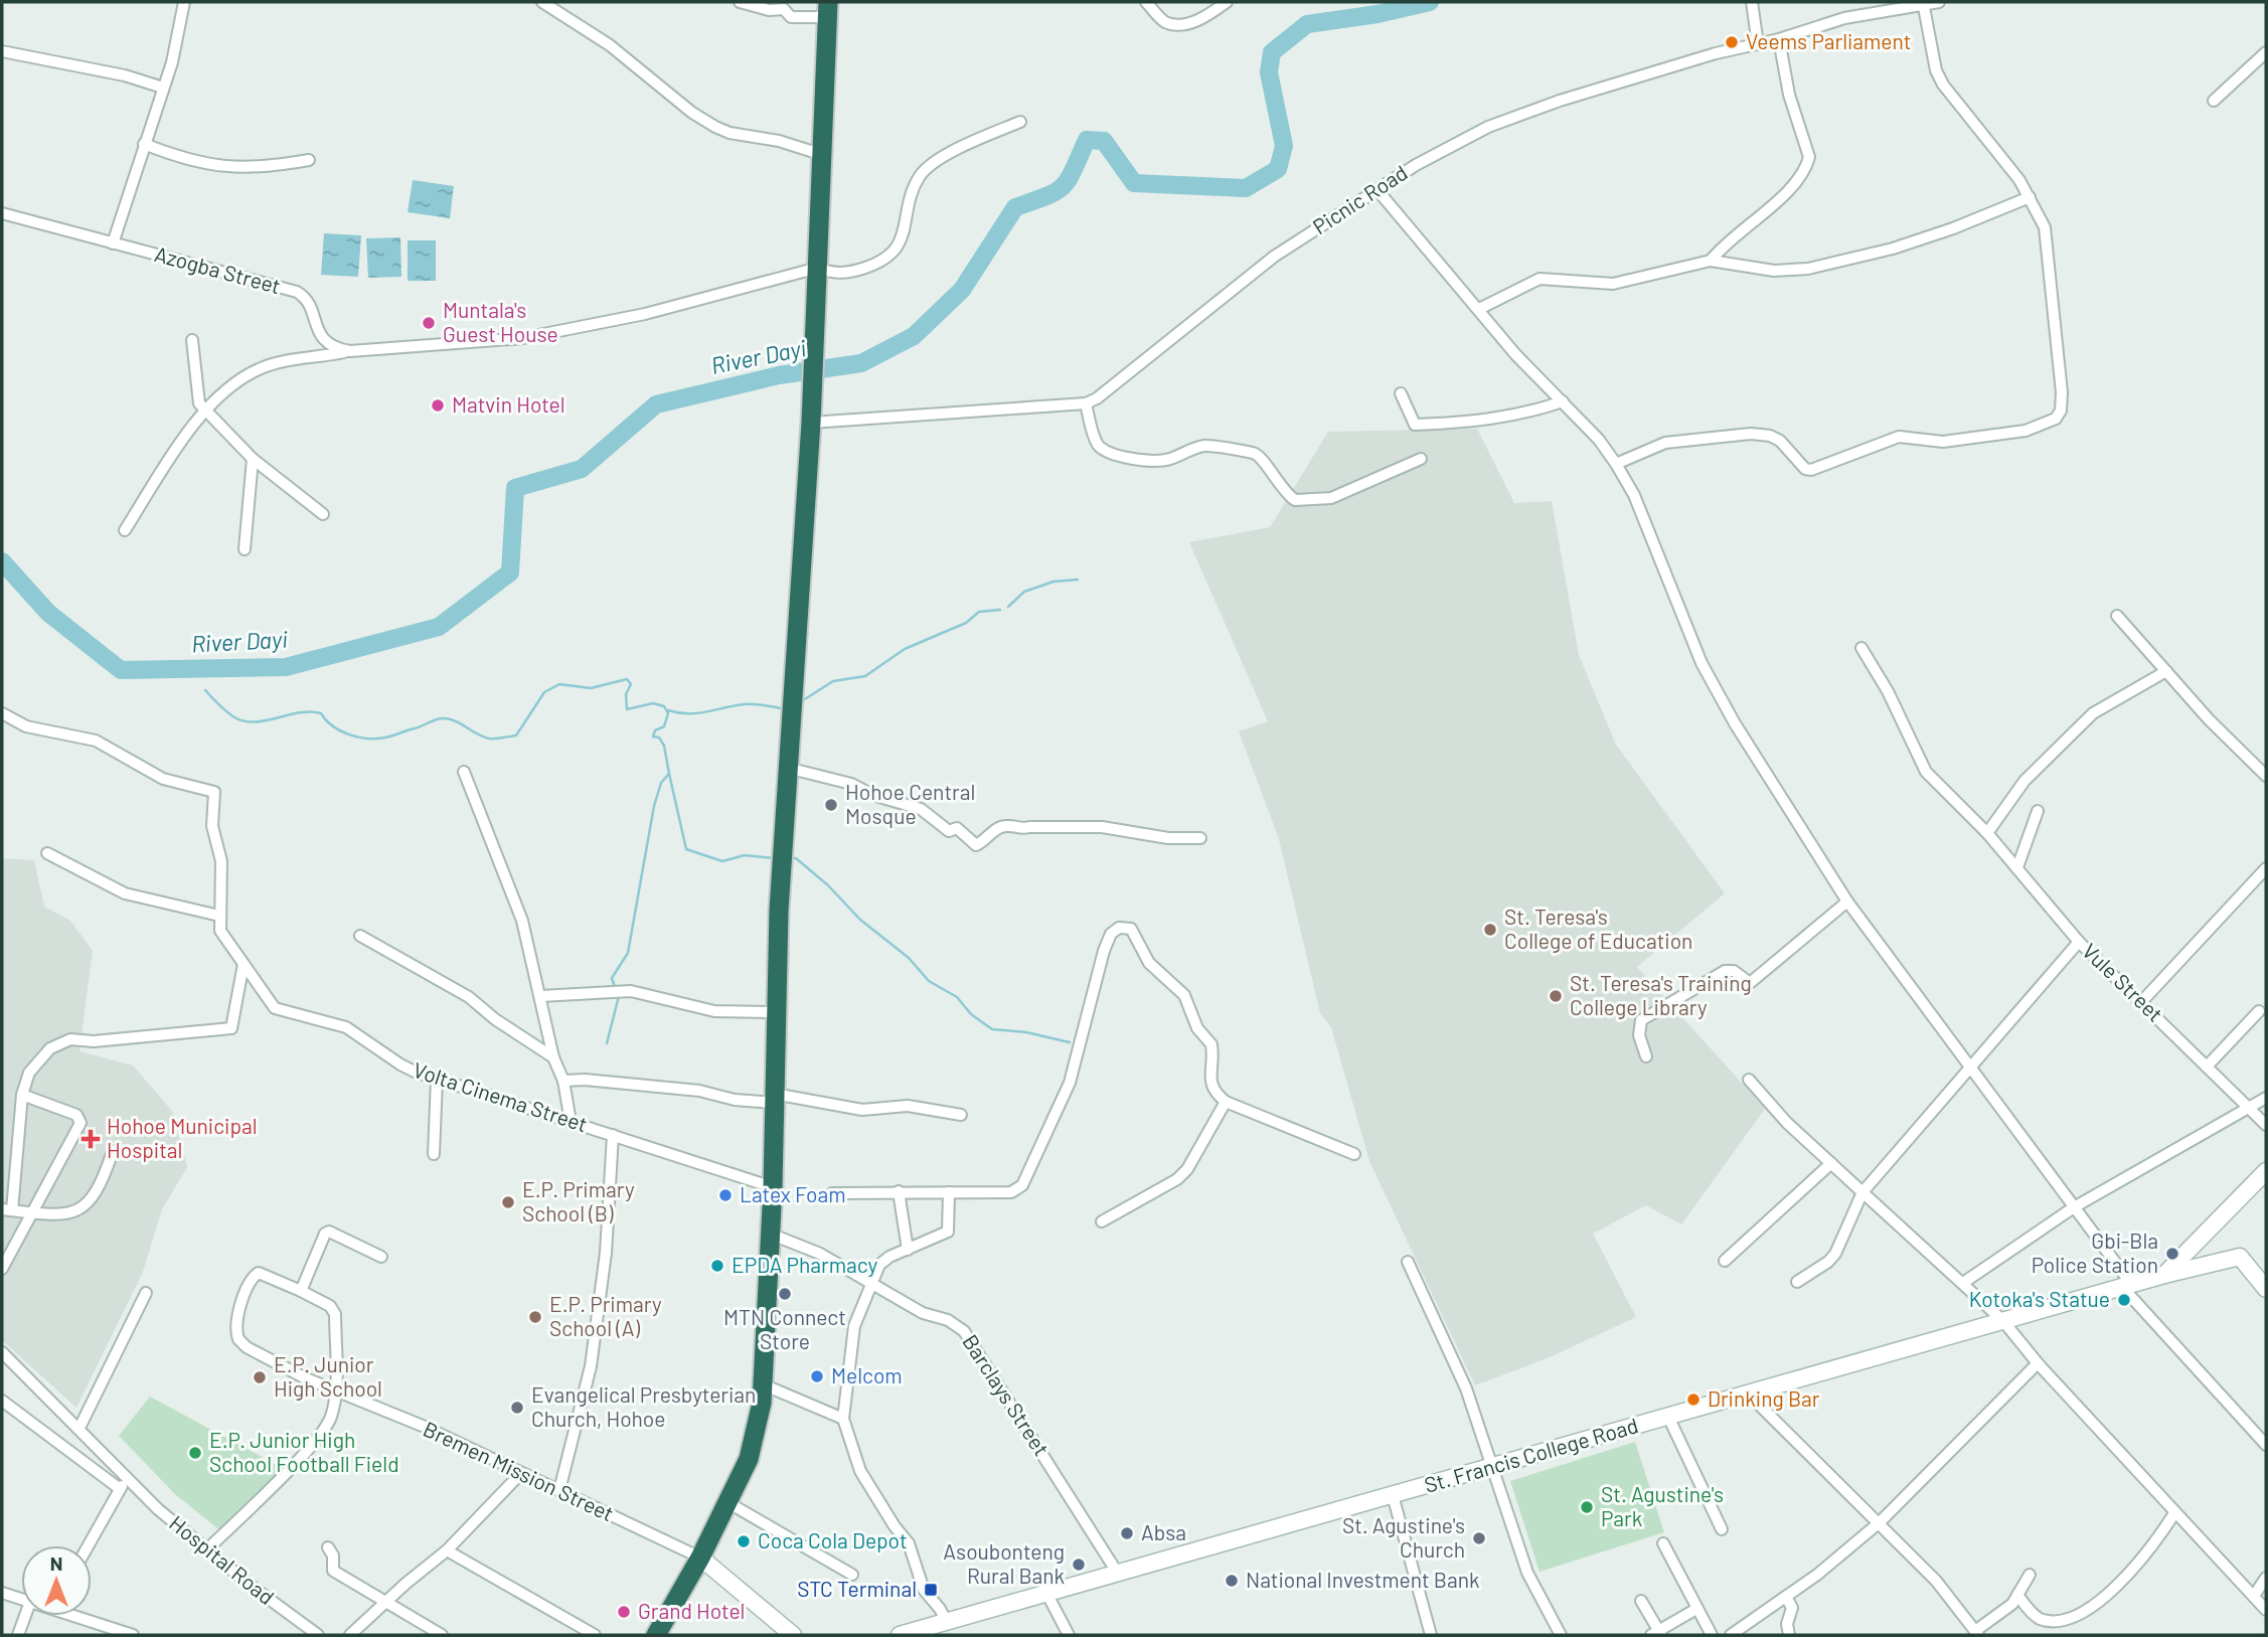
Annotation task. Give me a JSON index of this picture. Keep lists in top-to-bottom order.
{
  "streets": {
    "main road": ["St. Francis College Road"],
    "street": [
      "Picnic Road",
      "Azogba Street",
      "Vule Street",
      "Volta Cinema Street",
      "Barclays Street",
      "Bremen Mission Street",
      "Hospital Road"
    ]
  },
  "crossings": [
    ["Barclays Street", "St. Francis College Road"]
  ],
  "water": ["River Dayi"],
  "places": {
    "other": [
      "Veems Parliament",
      "Muntala's Guest House",
      "Matvin Hotel",
      "Hohoe Central Mosque",
      "St. Teresa's College of Education",
      "St. Teresa's Training College Library",
      "Latex Foam",
      "E.P. Primary School (B)",
      "Gbi-Bla Police Station",
      "EPDA Pharmacy",
      "MTN Connect Store",
      "Kotoka's Statue",
      "E.P. Primary School (A)",
      "Melcom",
      "E.P. Junior High School",
      "Drinking Bar",
      "Evangelical Presbyterian Church, Hohoe",
      "E.P. Junior High School Football Field",
      "St. Agustine's Park",
      "Absa",
      "St. Agustine's Church",
      "Coca Cola Depot",
      "Asoubonteng Rural Bank",
      "National Investment Bank",
      "Grand Hotel"
    ],
    "health": ["Hohoe Municipal Hospital"],
    "transit": ["STC Terminal"]
  },
  "north": "top"
}
